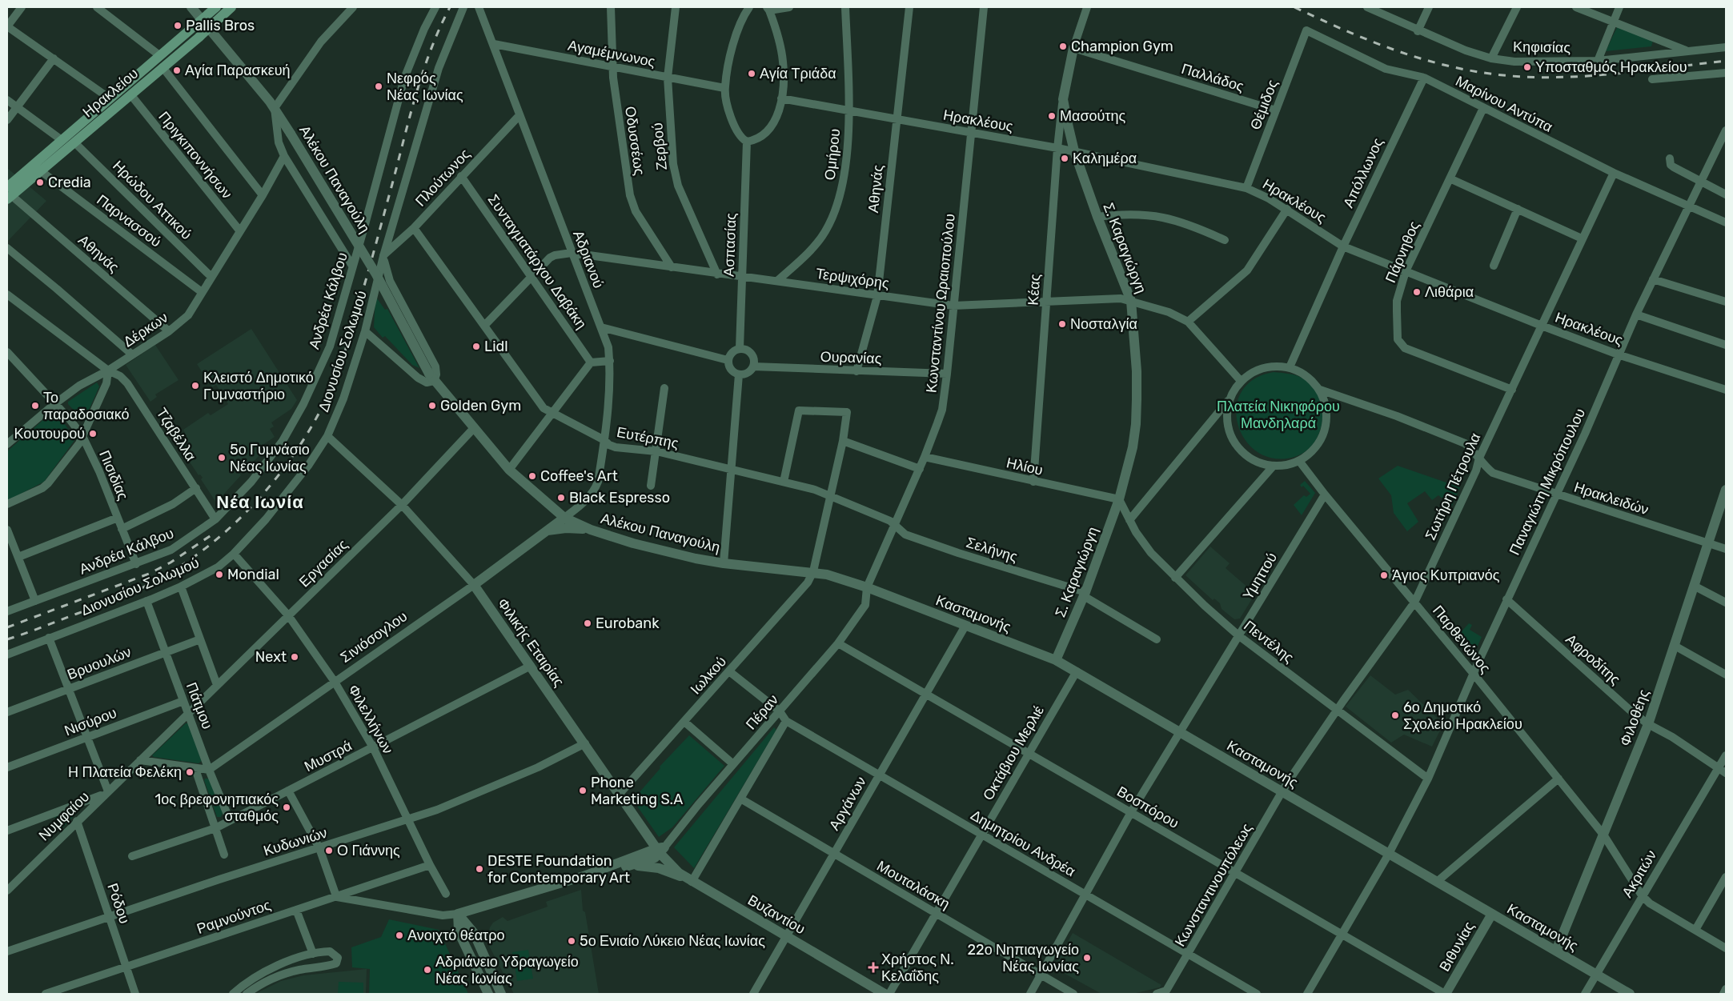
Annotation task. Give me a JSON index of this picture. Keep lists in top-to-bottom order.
{
  "streets": {
    "main road": ["Ηρακλείου"],
    "street": [
      "Κηφισίας",
      "Αγαμέμνωνος",
      "Παλλάδος",
      "Μαρίνου Αντύπα",
      "Θέμιδος",
      "Ηρακλέους",
      "Οδυσσέως",
      "Ζερβού",
      "Ομήρου",
      "Πριγκιποννήσων",
      "Απόλλωνος",
      "Πλούτωνος",
      "Αλέκου Παναγούλη",
      "Αθηνάς",
      "Ηρώδου Αττικού",
      "Παρνασσού",
      "Ασπασίας",
      "Σ. Καραγιώργη",
      "Πάρνηθος",
      "Αδριανού",
      "Συνταγματάρχου Δαβάκη",
      "Τερψιχόρης",
      "Κέας",
      "Ανδρέα Κάλβου",
      "Κωνσταντίνου Ωραιοπούλου",
      "Δέρκων",
      "Διονυσίου Σολωμού",
      "Ουρανίας",
      "Τζαβέλλα",
      "Ευτέρπης",
      "Ηλίου",
      "Πισιδίας",
      "Παναγιώτη Μικρόπουλου",
      "Σωτήρη Πέτρουλα",
      "Ηρακλειδών",
      "Σελήνης",
      "Εργασίας",
      "Υμηττού",
      "Κασταμονής",
      "Σινιόσογλου",
      "Παρθενώνος",
      "Πεντέλης",
      "Φιλικής Εταιρίας",
      "Αφροδίτης",
      "Βρυουλών",
      "Ιωλκού",
      "Πάτμου",
      "Πέραν",
      "Φιλοθέης",
      "Φιλελλήνων",
      "Νισύρου",
      "Οκτάβιου Μερλιέ",
      "Μυστρά",
      "Αργάνων",
      "Βοσπόρου",
      "Νυμφαίου",
      "Κυδωνιών",
      "Δημητρίου Ανδρέα",
      "Ακριτών",
      "Μουταλάσκη",
      "Κωνσταντινουπόλεως",
      "Ρόδου",
      "Βυζαντίου",
      "Ραμνούντος",
      "Βιθυνίας"
    ]
  },
  "crossings": [
    ["Αγαμέμνωνος", "Οδυσσέως"],
    ["Αγαμέμνωνος", "Ζερβού"],
    ["Αγαμέμνωνος", "Αδριανού"],
    ["Παλλάδος", "Θέμιδος"],
    ["Παλλάδος", "Σ. Καραγιώργη"],
    ["Ηρακλείου", "Πριγκιποννήσων"],
    ["Ηρακλείου", "Αλέκου Παναγούλη"],
    ["Ηρακλείου", "Αθηνάς"],
    ["Ηρακλείου", "Ηρώδου Αττικού"],
    ["Ηρακλείου", "Παρνασσού"],
    ["Μαρίνου Αντύπα", "Θέμιδος"],
    ["Μαρίνου Αντύπα", "Απόλλωνος"],
    ["Μαρίνου Αντύπα", "Πάρνηθος"],
    ["Μαρίνου Αντύπα", "Παναγιώτη Μικρόπουλου"],
    ["Μαρίνου Αντύπα", "Σωτήρη Πέτρουλα"],
    ["Θέμιδος", "Ηρακλέους"],
    ["Ηρακλέους", "Ομήρου"],
    ["Ηρακλέους", "Απόλλωνος"],
    ["Ηρακλέους", "Αθηνάς"],
    ["Ηρακλέους", "Σ. Καραγιώργη"],
    ["Ηρακλέους", "Πάρνηθος"],
    ["Ηρακλέους", "Κέας"],
    ["Ηρακλέους", "Κωνσταντίνου Ωραιοπούλου"],
    ["Ηρακλέους", "Παναγιώτη Μικρόπουλου"],
    ["Ηρακλέους", "Σωτήρη Πέτρουλα"],
    ["Οδυσσέως", "Τερψιχόρης"],
    ["Ζερβού", "Τερψιχόρης"],
    ["Ομήρου", "Τερψιχόρης"],
    ["Πριγκιποννήσων", "Δέρκων"],
    ["Απόλλωνος", "Ηρακλειδών"],
    ["Απόλλωνος", "Παρθενώνος"],
    ["Πλούτωνος", "Αδριανού"],
    ["Πλούτωνος", "Συνταγματάρχου Δαβάκη"],
    ["Πλούτωνος", "Διονυσίου Σολωμού"],
    ["Πλούτωνος", "Ευτέρπης"],
    ["Αλέκου Παναγούλη", "Αδριανού"],
    ["Αλέκου Παναγούλη", "Κωνσταντίνου Ωραιοπούλου"],
    ["Αλέκου Παναγούλη", "Εργασίας"],
    ["Αλέκου Παναγούλη", "Κασταμονής"],
    ["Αλέκου Παναγούλη", "Σινιόσογλου"],
    ["Αλέκου Παναγούλη", "Ιωλκού"],
    ["Αλέκου Παναγούλη", "Πέραν"],
    ["Αθηνάς", "Τερψιχόρης"],
    ["Αθηνάς", "Δέρκων"],
    ["Αθηνάς", "Ουρανίας"],
    ["Ηρώδου Αττικού", "Δέρκων"],
    ["Παρνασσού", "Δέρκων"],
    ["Ασπασίας", "Τερψιχόρης"],
    ["Ασπασίας", "Ουρανίας"],
    ["Σ. Καραγιώργη", "Τερψιχόρης"],
    ["Σ. Καραγιώργη", "Κέας"],
    ["Σ. Καραγιώργη", "Ηλίου"],
    ["Σ. Καραγιώργη", "Σελήνης"],
    ["Σ. Καραγιώργη", "Κασταμονής"],
    ["Σ. Καραγιώργη", "Πεντέλης"],
    ["Πάρνηθος", "Σωτήρη Πέτρουλα"],
    ["Αδριανού", "Τερψιχόρης"],
    ["Αδριανού", "Ευτέρπης"],
    ["Αδριανού", "Σινιόσογλου"],
    ["Τερψιχόρης", "Κέας"],
    ["Τερψιχόρης", "Κωνσταντίνου Ωραιοπούλου"],
    ["Κέας", "Ηλίου"],
    ["Ανδρέα Κάλβου", "Τζαβέλλα"],
    ["Ανδρέα Κάλβου", "Πισιδίας"],
    ["Κωνσταντίνου Ωραιοπούλου", "Ουρανίας"],
    ["Κωνσταντίνου Ωραιοπούλου", "Ευτέρπης"],
    ["Κωνσταντίνου Ωραιοπούλου", "Ηλίου"],
    ["Κωνσταντίνου Ωραιοπούλου", "Σελήνης"],
    ["Κωνσταντίνου Ωραιοπούλου", "Κασταμονής"],
    ["Κωνσταντίνου Ωραιοπούλου", "Πέραν"],
    ["Δέρκων", "Τζαβέλλα"],
    ["Δέρκων", "Πισιδίας"],
    ["Διονυσίου Σολωμού", "Φιλικής Εταιρίας"],
    ["Διονυσίου Σολωμού", "Πάτμου"],
    ["Διονυσίου Σολωμού", "Φιλελλήνων"],
    ["Ευτέρπης", "Σελήνης"],
    ["Ευτέρπης", "Ιωλκού"],
    ["Ηλίου", "Πεντέλης"],
    ["Παναγιώτη Μικρόπουλου", "Ηρακλειδών"],
    ["Παναγιώτη Μικρόπουλου", "Κασταμονής"],
    ["Παναγιώτη Μικρόπουλου", "Παρθενώνος"],
    ["Παναγιώτη Μικρόπουλου", "Πεντέλης"],
    ["Παναγιώτη Μικρόπουλου", "Αφροδίτης"],
    ["Παναγιώτη Μικρόπουλου", "Βοσπόρου"],
    ["Σωτήρη Πέτρουλα", "Ηρακλειδών"],
    ["Σωτήρη Πέτρουλα", "Κασταμονής"],
    ["Σωτήρη Πέτρουλα", "Παρθενώνος"],
    ["Σωτήρη Πέτρουλα", "Πεντέλης"],
    ["Σωτήρη Πέτρουλα", "Κωνσταντινουπόλεως"],
    ["Ηρακλειδών", "Παρθενώνος"],
    ["Ηρακλειδών", "Φιλοθέης"],
    ["Εργασίας", "Φιλικής Εταιρίας"],
    ["Εργασίας", "Πάτμου"],
    ["Εργασίας", "Φιλελλήνων"],
    ["Εργασίας", "Νυμφαίου"],
    ["Υμηττού", "Κασταμονής"],
    ["Υμηττού", "Παρθενώνος"],
    ["Υμηττού", "Πεντέλης"],
    ["Υμηττού", "Βοσπόρου"],
    ["Υμηττού", "Δημητρίου Ανδρέα"],
    ["Υμηττού", "Μουταλάσκη"],
    ["Κασταμονής", "Πέραν"],
    ["Κασταμονής", "Φιλοθέης"],
    ["Κασταμονής", "Οκτάβιου Μερλιέ"],
    ["Κασταμονής", "Αργάνων"],
    ["Κασταμονής", "Ακριτών"],
    ["Κασταμονής", "Κωνσταντινουπόλεως"],
    ["Κασταμονής", "Βιθυνίας"],
    ["Σινιόσογλου", "Φιλικής Εταιρίας"],
    ["Σινιόσογλου", "Πάτμου"],
    ["Σινιόσογλου", "Φιλελλήνων"],
    ["Παρθενώνος", "Φιλοθέης"],
    ["Παρθενώνος", "Ακριτών"],
    ["Φιλικής Εταιρίας", "Ιωλκού"],
    ["Φιλικής Εταιρίας", "Πέραν"],
    ["Φιλικής Εταιρίας", "Μυστρά"],
    ["Φιλικής Εταιρίας", "Κυδωνιών"],
    ["Φιλικής Εταιρίας", "Βυζαντίου"],
    ["Αφροδίτης", "Φιλοθέης"],
    ["Αφροδίτης", "Ακριτών"],
    ["Βρυουλών", "Πάτμου"],
    ["Ιωλκού", "Δημητρίου Ανδρέα"],
    ["Πάτμου", "Νισύρου"],
    ["Πάτμου", "Μυστρά"],
    ["Πάτμου", "Νυμφαίου"],
    ["Πέραν", "Βοσπόρου"],
    ["Πέραν", "Δημητρίου Ανδρέα"],
    ["Πέραν", "Μουταλάσκη"],
    ["Πέραν", "Βυζαντίου"],
    ["Φιλελλήνων", "Μυστρά"],
    ["Φιλελλήνων", "Κυδωνιών"],
    ["Φιλελλήνων", "Ραμνούντος"],
    ["Οκτάβιου Μερλιέ", "Βοσπόρου"],
    ["Οκτάβιου Μερλιέ", "Δημητρίου Ανδρέα"],
    ["Οκτάβιου Μερλιέ", "Μουταλάσκη"],
    ["Αργάνων", "Βοσπόρου"],
    ["Αργάνων", "Δημητρίου Ανδρέα"],
    ["Αργάνων", "Μουταλάσκη"],
    ["Αργάνων", "Βυζαντίου"],
    ["Βοσπόρου", "Κωνσταντινουπόλεως"],
    ["Βοσπόρου", "Βιθυνίας"],
    ["Νυμφαίου", "Ρόδου"],
    ["Κυδωνιών", "Ρόδου"],
    ["Δημητρίου Ανδρέα", "Κωνσταντινουπόλεως"],
    ["Ρόδου", "Ραμνούντος"]
  ],
  "districts": ["Νέα Ιωνία"],
  "parks": ["Πλατεία Νικηφόρου Μανδηλαρά"],
  "places": {
    "other": [
      "Pallis Bros",
      "Champion Gym",
      "Υποσταθμός Ηρακλείου",
      "Αγία Παρασκευή",
      "Αγία Τριάδα",
      "Νεφρός Νέας Ιωνίας",
      "Μασούτης",
      "Καλημέρα",
      "Credia",
      "Λιθάρια",
      "Νοσταλγία",
      "Lidl",
      "Κλειστό Δημοτικό Γυμναστήριο",
      "Το παραδοσιακό",
      "Golden Gym",
      "Κουτουρού",
      "5ο Γυμνάσιο Νέας Ιωνίας",
      "Coffee's Art",
      "Black Espresso",
      "Mondial",
      "Άγιος Κυπριανός",
      "Eurobank",
      "Next",
      "6ο Δημοτικό Σχολείο Ηρακλείου",
      "Η Πλατεία Φελέκη",
      "Phone Marketing S.A",
      "1ος βρεφονηπιακός σταθμός",
      "Ο Γιάννης",
      "DESTE Foundation for Contemporary Art",
      "Ανοιχτό θέατρο",
      "5ο Ενιαίο Λύκειο Νέας Ιωνίας",
      "22ο Νηπιαγωγείο Νέας Ιωνίας",
      "Αδριάνειο Υδραγωγείο Νέας Ιωνίας"
    ],
    "health": ["Χρήστος Ν. Κελαΐδης"]
  }
}
